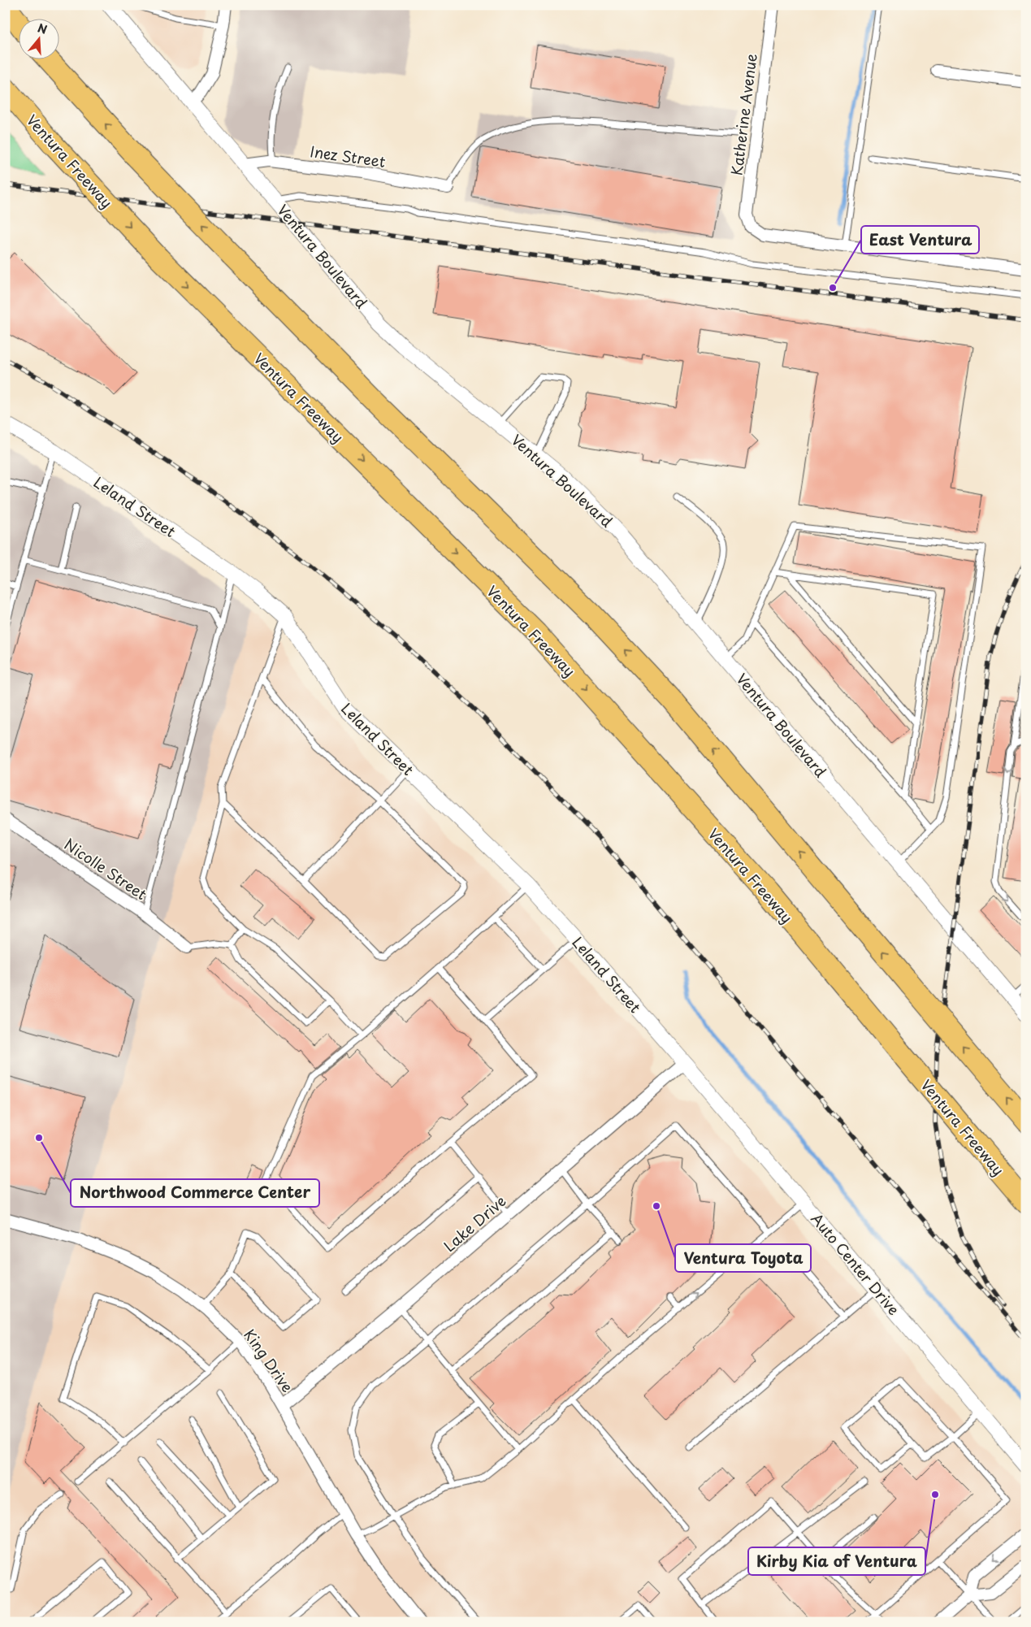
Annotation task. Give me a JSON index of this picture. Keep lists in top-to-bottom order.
{
  "streets": {
    "highway": ["Ventura Freeway"],
    "street": [
      "Katherine Avenue",
      "Inez Street",
      "Ventura Boulevard",
      "Leland Street",
      "Nicolle Street",
      "Lake Drive",
      "Auto Center Drive",
      "King Drive"
    ]
  },
  "crossings": [
    ["Inez Street", "Ventura Boulevard"],
    ["Leland Street", "Lake Drive"],
    ["Leland Street", "Auto Center Drive"],
    ["Lake Drive", "Auto Center Drive"],
    ["Lake Drive", "King Drive"]
  ],
  "places": [
    "East Ventura",
    "Northwood Commerce Center",
    "Ventura Toyota",
    "Kirby Kia of Ventura"
  ],
  "north": "top"
}
